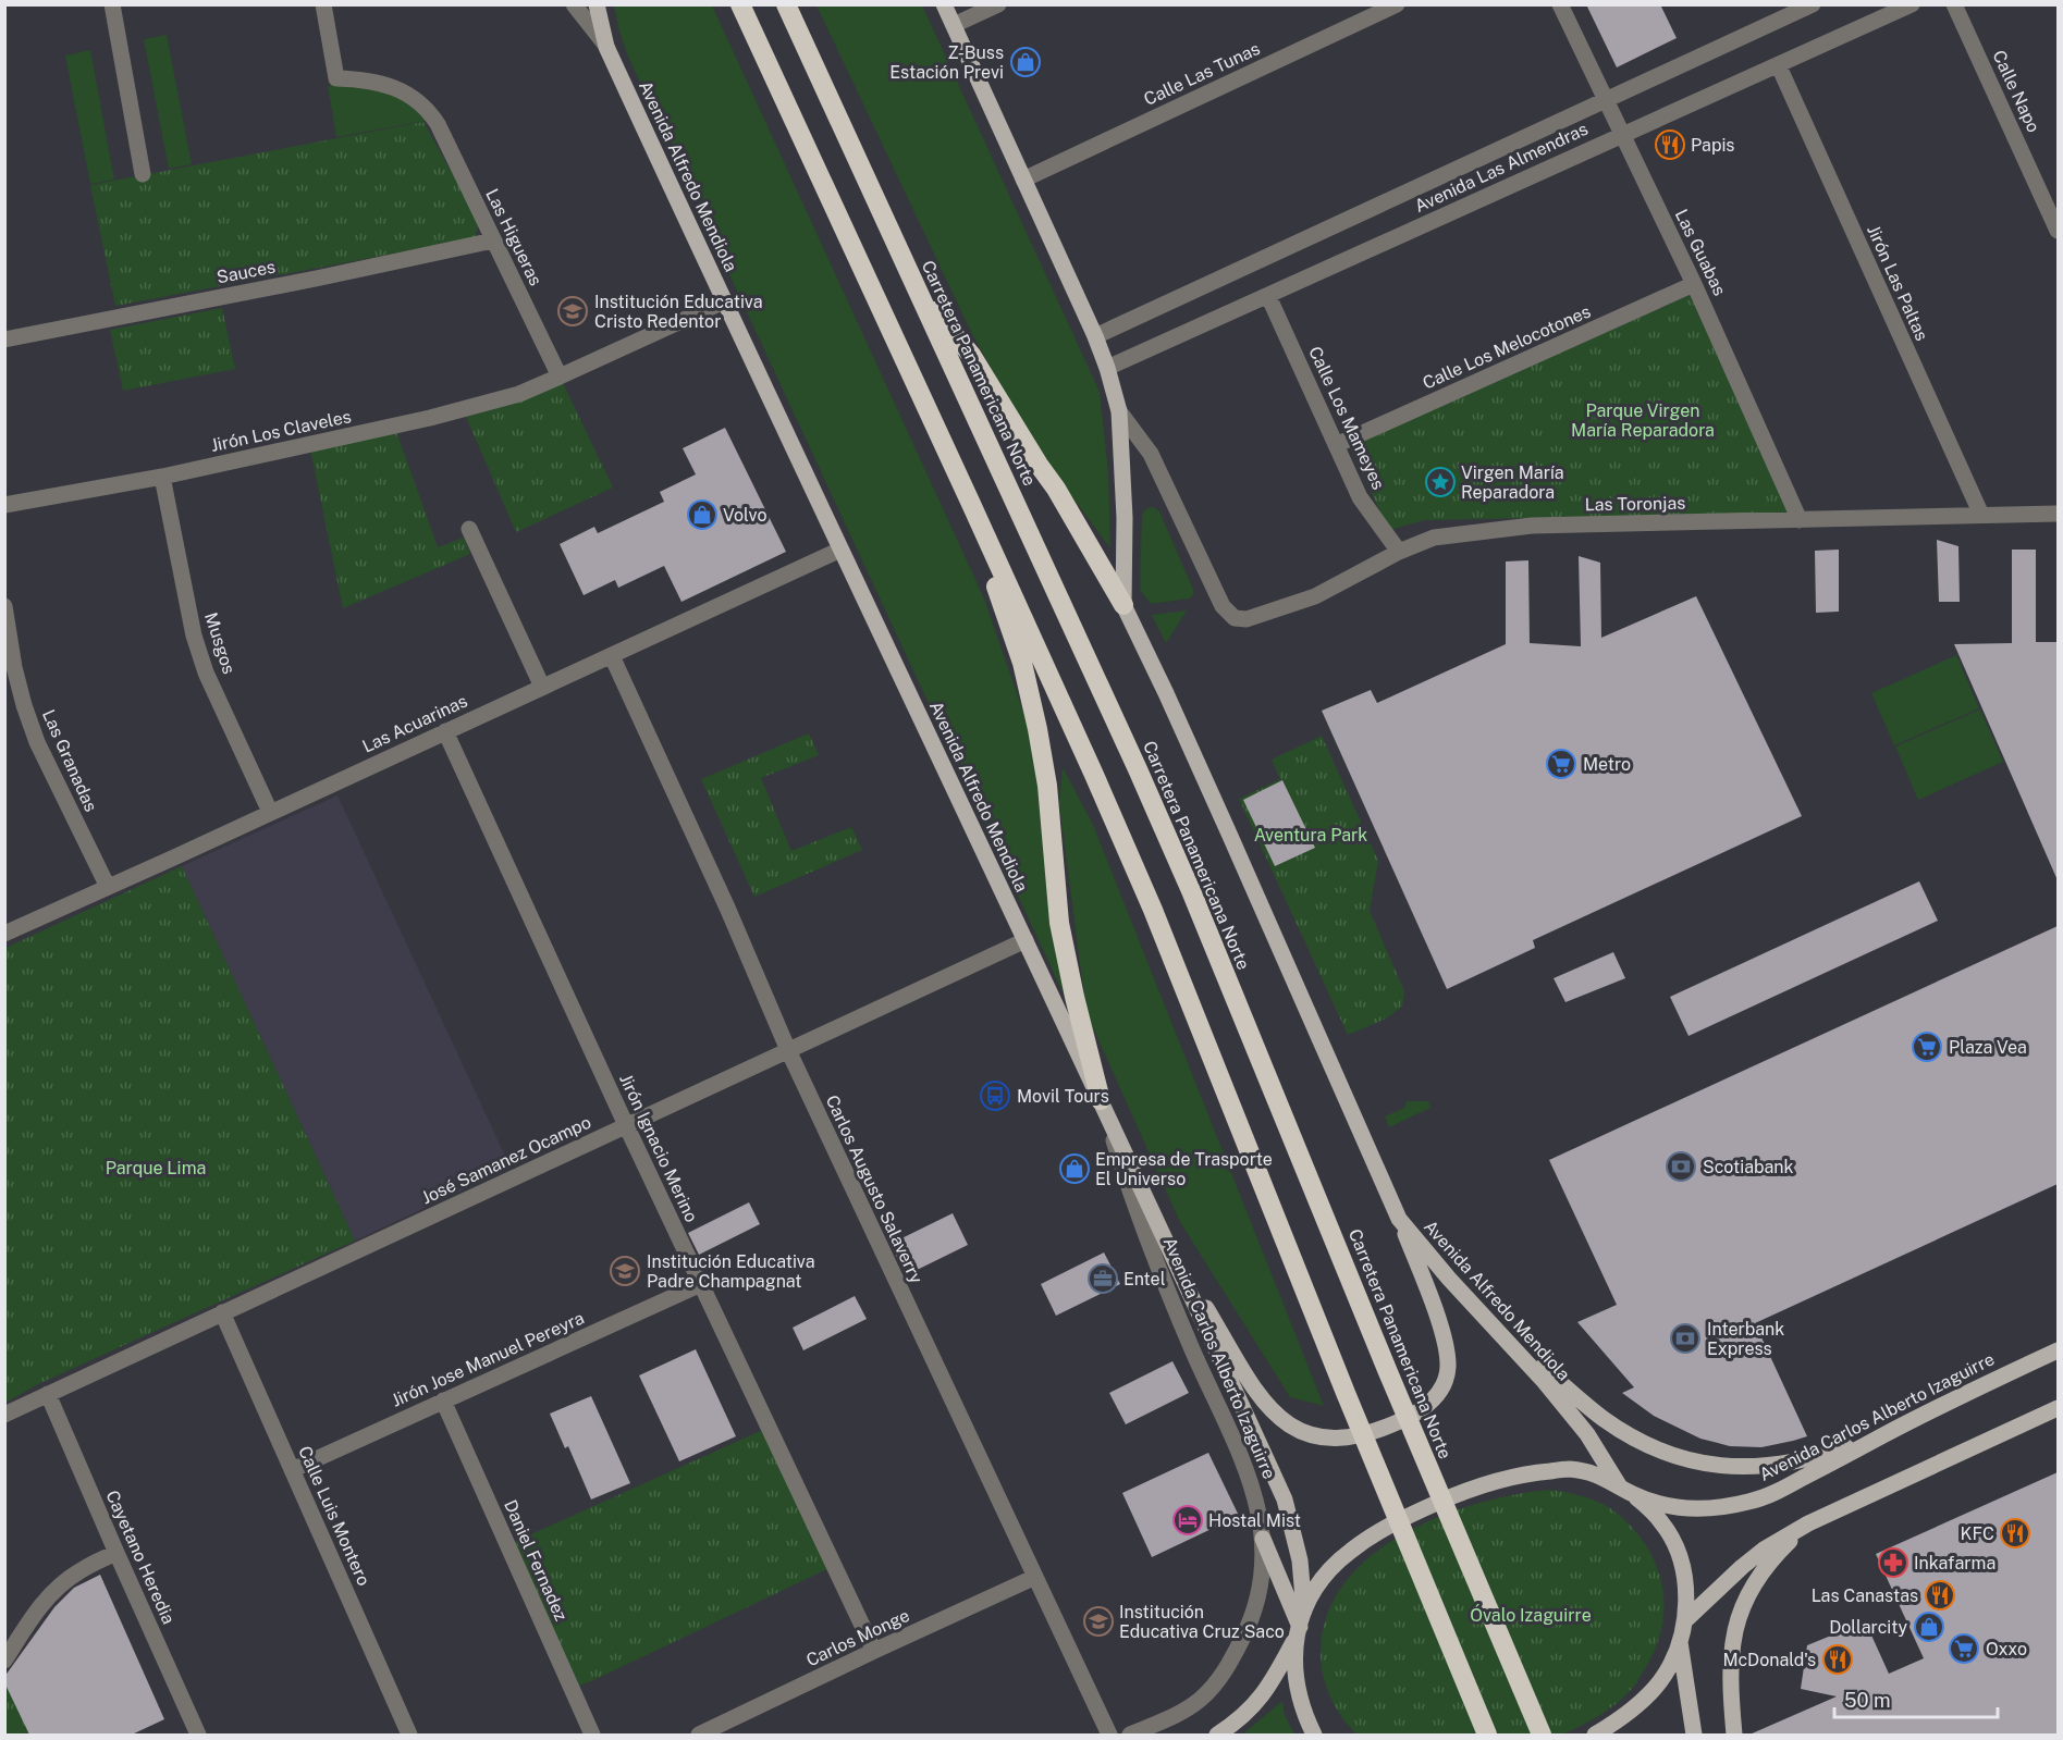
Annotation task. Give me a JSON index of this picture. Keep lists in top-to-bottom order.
{
  "streets": {
    "highway": ["Carretera Panamericana Norte"],
    "main road": ["Avenida Alfredo Mendiola", "Avenida Carlos Alberto Izaguirre"],
    "street": [
      "Calle Las Tunas",
      "Calle Napo",
      "Avenida Las Almendras",
      "Las Higueras",
      "Las Guabas",
      "Sauces",
      "Jirón Las Paltas",
      "Calle Los Melocotones",
      "Calle Los Mameyes",
      "Jirón Los Claveles",
      "Las Toronjas",
      "Musgos",
      "Las Acuarinas",
      "Las Granadas",
      "Jirón Ignacio Merino",
      "José Samanez Ocampo",
      "Carlos Augusto Salaverry",
      "Jirón Jose Manuel Pereyra",
      "Calle Luis Montero",
      "Cayetano Heredia",
      "Daniel Fernadez",
      "Carlos Monge"
    ]
  },
  "crossings": [
    ["Calle Las Tunas", "Avenida Alfredo Mendiola"],
    ["Avenida Las Almendras", "Avenida Alfredo Mendiola"],
    ["Avenida Las Almendras", "Las Guabas"],
    ["Avenida Las Almendras", "Jirón Las Paltas"],
    ["Avenida Las Almendras", "Calle Los Mameyes"],
    ["Avenida Alfredo Mendiola", "Las Toronjas"],
    ["Avenida Alfredo Mendiola", "Las Acuarinas"],
    ["Avenida Alfredo Mendiola", "José Samanez Ocampo"],
    ["Avenida Alfredo Mendiola", "Avenida Carlos Alberto Izaguirre"],
    ["Las Higueras", "Sauces"],
    ["Las Higueras", "Jirón Los Claveles"],
    ["Las Guabas", "Calle Los Melocotones"],
    ["Las Guabas", "Las Toronjas"],
    ["Jirón Las Paltas", "Las Toronjas"],
    ["Calle Los Melocotones", "Calle Los Mameyes"],
    ["Calle Los Mameyes", "Las Toronjas"],
    ["Jirón Los Claveles", "Musgos"],
    ["Musgos", "Las Acuarinas"],
    ["Las Acuarinas", "Las Granadas"],
    ["Las Acuarinas", "Jirón Ignacio Merino"],
    ["Las Acuarinas", "Carlos Augusto Salaverry"],
    ["Jirón Ignacio Merino", "José Samanez Ocampo"],
    ["Jirón Ignacio Merino", "Jirón Jose Manuel Pereyra"],
    ["Jirón Ignacio Merino", "Carlos Monge"],
    ["José Samanez Ocampo", "Carlos Augusto Salaverry"],
    ["José Samanez Ocampo", "Calle Luis Montero"],
    ["José Samanez Ocampo", "Cayetano Heredia"],
    ["Carlos Augusto Salaverry", "Carlos Monge"],
    ["Jirón Jose Manuel Pereyra", "Calle Luis Montero"],
    ["Jirón Jose Manuel Pereyra", "Daniel Fernadez"]
  ],
  "parks": [
    "Parque Virgen María Reparadora",
    "Aventura Park",
    "Parque Lima",
    "Óvalo Izaguirre"
  ],
  "places": {
    "shop": [
      "Z-Buss Estación Previ",
      "Volvo",
      "Empresa de Trasporte El Universo",
      "Dollarcity"
    ],
    "restaurant": [
      "Papis",
      "KFC",
      "Las Canastas",
      "McDonald's"
    ],
    "school or university": ["Institución Educativa Cristo Redentor", "Institución Educativa Padre Champagnat", "Institución Educativa Cruz Saco"],
    "place": ["Virgen María Reparadora"],
    "supermarket": ["Metro", "Plaza Vea", "Oxxo"],
    "bus stop": ["Movil Tours"],
    "bank": ["Scotiabank", "Interbank Express"],
    "office": ["Entel"],
    "hotel": ["Hostal Mist"],
    "pharmacy": ["Inkafarma"]
  },
  "scale_bar": "50 m"
}
